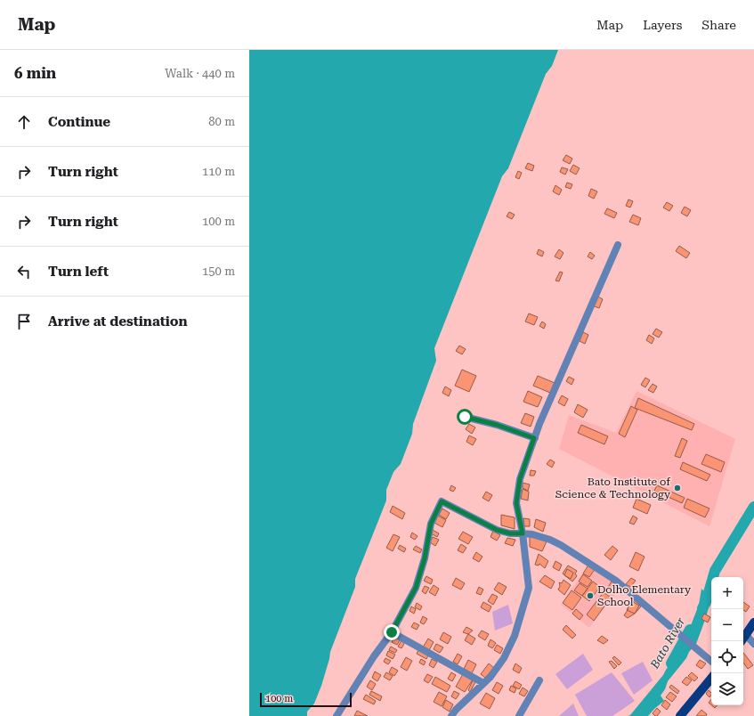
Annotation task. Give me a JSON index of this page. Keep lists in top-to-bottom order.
{
  "water": ["Bato River"],
  "places": ["Bato Institute of Science & Technology", "Dolho Elementary School"],
  "scale_bar": "100 m",
  "page": {
    "header": "Map",
    "nav": ["Map", "Layers", "Share"],
    "heading": ["6 min", "Walk · 440 m"],
    "list": [
      ["Continue", "80 m"],
      ["Turn right", "110 m"],
      ["Turn right", "100 m"],
      ["Turn left", "150 m"],
      "Arrive at destination"
    ],
    "map_buttons": ["+", "−"],
    "scale": "100 m"
  }
}
